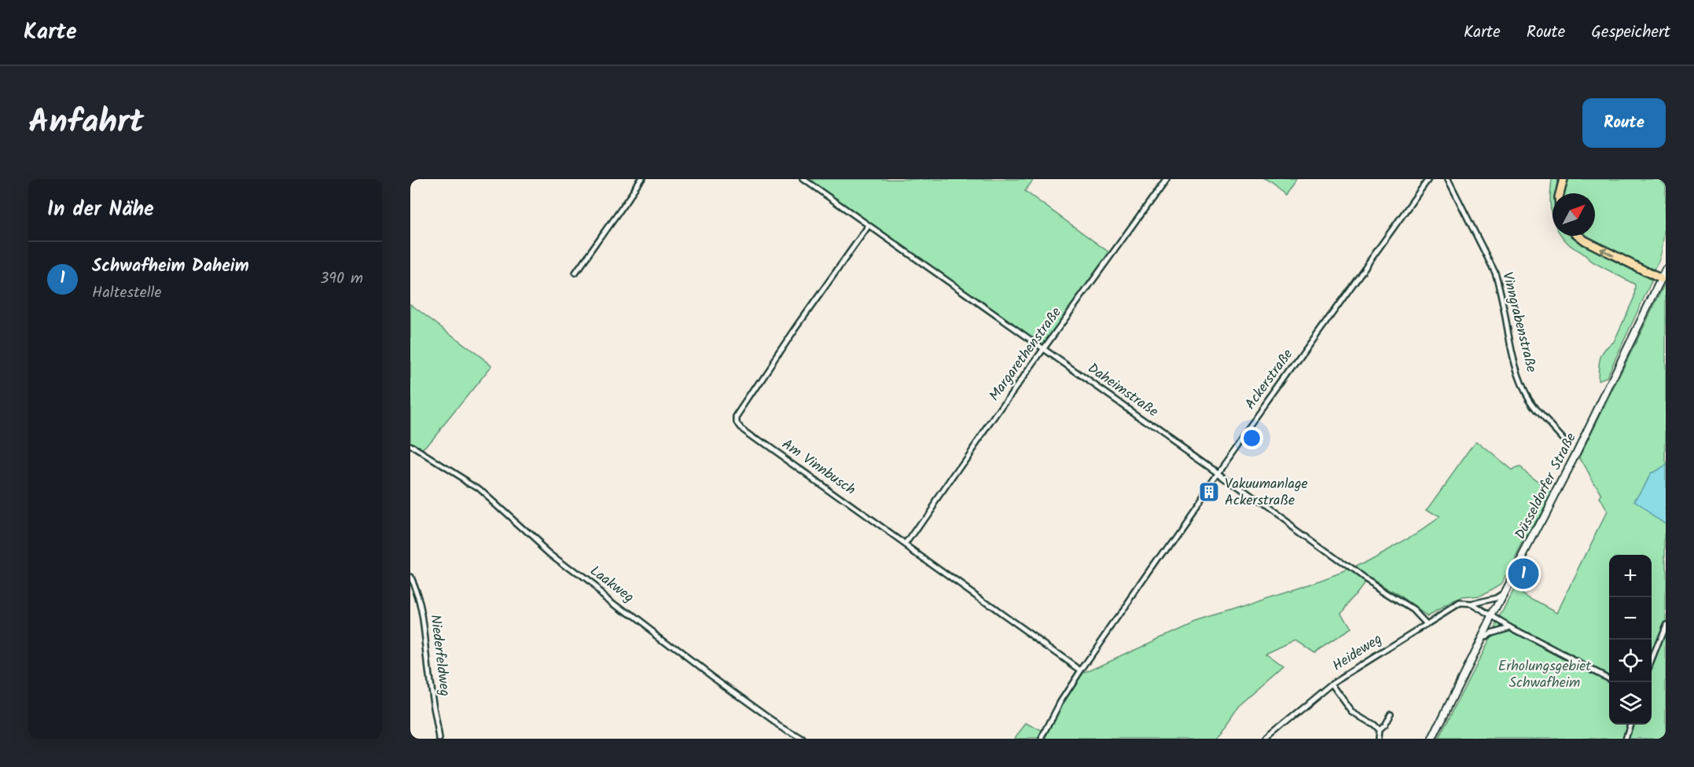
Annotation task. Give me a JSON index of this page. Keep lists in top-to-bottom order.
{
  "streets": {
    "main road": ["Düsseldorfer Straße"],
    "street": [
      "Vinngrabenstraße",
      "Margarethenstraße",
      "Ackerstraße",
      "Daheimstraße",
      "Am Vinnbusch",
      "Laakweg",
      "Heideweg",
      "Niederfeldweg"
    ]
  },
  "crossings": [
    ["Margarethenstraße", "Daheimstraße"],
    ["Margarethenstraße", "Am Vinnbusch"],
    ["Ackerstraße", "Daheimstraße"],
    ["Ackerstraße", "Am Vinnbusch"],
    ["Daheimstraße", "Am Vinnbusch"],
    ["Daheimstraße", "Heideweg"],
    ["Düsseldorfer Straße", "Heideweg"]
  ],
  "parks": ["Erholungsgebiet Schwafheim"],
  "places": {
    "building": ["Vakuumanlage Ackerstraße"]
  },
  "north": "top right",
  "page": {
    "header": "Karte",
    "nav": ["Karte", "Route", "Gespeichert"],
    "title": "Anfahrt",
    "buttons": "Route",
    "heading": "In der Nähe",
    "list": [
      {
        "mark": "1",
        "name": "Schwafheim Daheim",
        "note": "Haltestelle",
        "value": "390 m"
      }
    ],
    "map_buttons": ["+", "−"],
    "pins": "1"
  }
}
